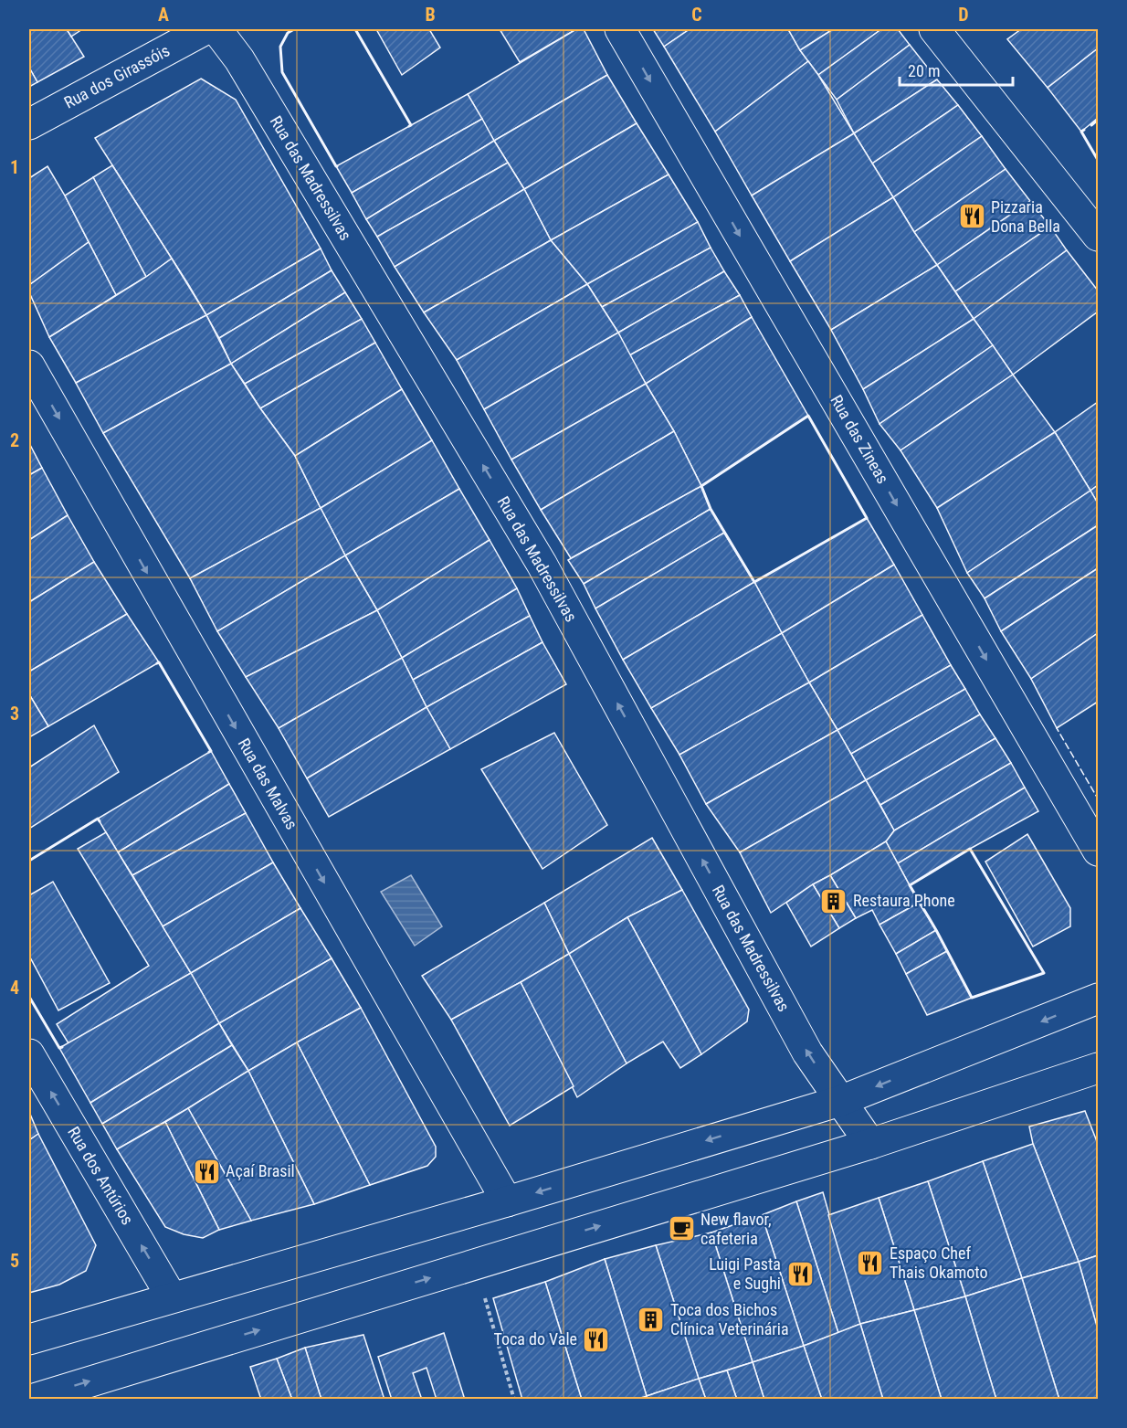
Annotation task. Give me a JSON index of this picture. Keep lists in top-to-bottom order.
{
  "streets": {
    "street": [
      "Rua dos Girassóis",
      "Rua das Madressilvas",
      "Rua das Zineas",
      "Rua das Malvas",
      "Rua dos Antúrios"
    ]
  },
  "one_way": [
    "Rua das Madressilvas",
    "Rua das Zineas",
    "Rua das Malvas",
    "Rua dos Antúrios"
  ],
  "places": {
    "restaurant": [
      "Pizzaria Dona Bella",
      "Açaí Brasil",
      "Espaço Chef Thais Okamoto",
      "Luigi Pasta e Sughi",
      "Toca do Vale"
    ],
    "building": ["Restaura Phone", "Toca dos Bichos Clínica Veterinária"],
    "cafe": ["New flavor, cafeteria"]
  },
  "scale_bar": "20 m",
  "grid": {
    "columns": [
      "A",
      "B",
      "C",
      "D"
    ],
    "rows": [
      "1",
      "2",
      "3",
      "4",
      "5"
    ]
  }
}
